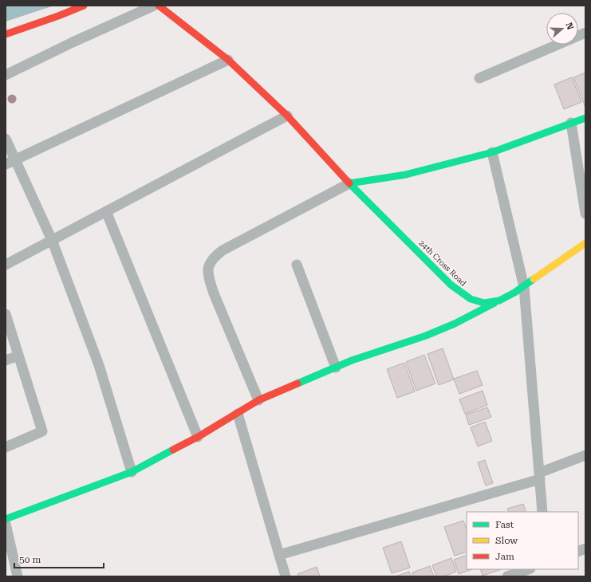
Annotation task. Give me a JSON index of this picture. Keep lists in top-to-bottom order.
{
  "streets": {
    "street": ["24th Cross Road"]
  },
  "legend": ["Fast", "Slow", "Jam"],
  "scale_bar": "50 m",
  "north": "right"
}
